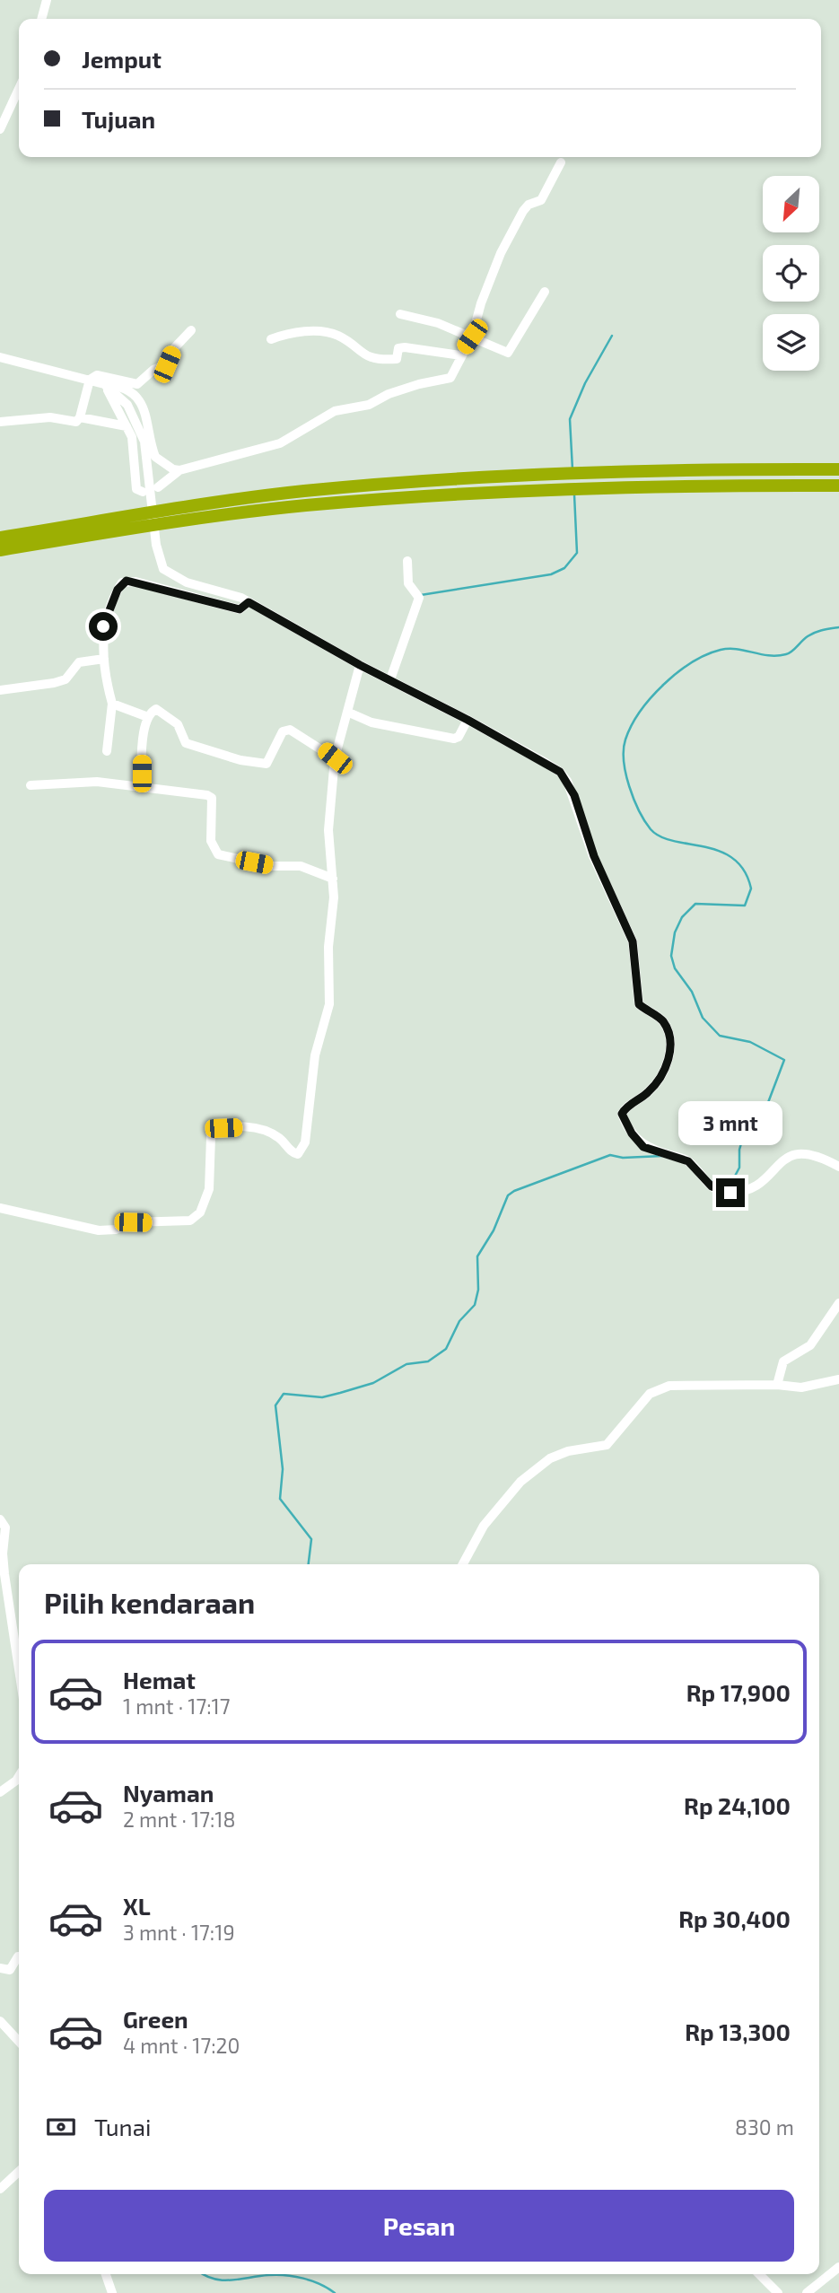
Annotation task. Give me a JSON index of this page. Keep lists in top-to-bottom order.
{
  "north": "bottom left",
  "page": {
    "banner": ["Jemput", "Tujuan"],
    "bubble": "3 mnt",
    "heading": "Pilih kendaraan",
    "list": [
      {
        "name": "Hemat",
        "note": "1 mnt · 17:17",
        "value": "Rp 17,900"
      },
      {
        "name": "Nyaman",
        "note": "2 mnt · 17:18",
        "value": "Rp 24,100"
      },
      {
        "name": "XL",
        "note": "3 mnt · 17:19",
        "value": "Rp 30,400"
      },
      {
        "name": "Green",
        "note": "4 mnt · 17:20",
        "value": "Rp 13,300"
      }
    ],
    "pay": ["Tunai", "830 m"],
    "buttons": "Pesan"
  }
}
